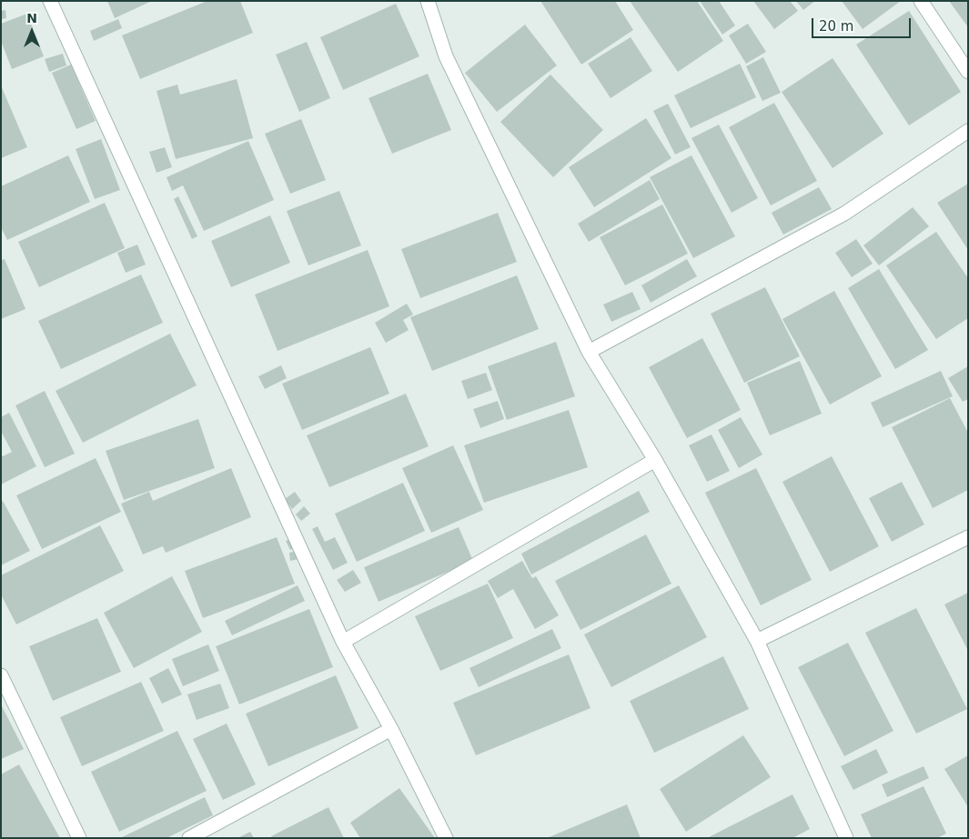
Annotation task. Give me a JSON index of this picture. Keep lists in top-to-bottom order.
{
  "scale_bar": "20 m",
  "north": "top"
}
